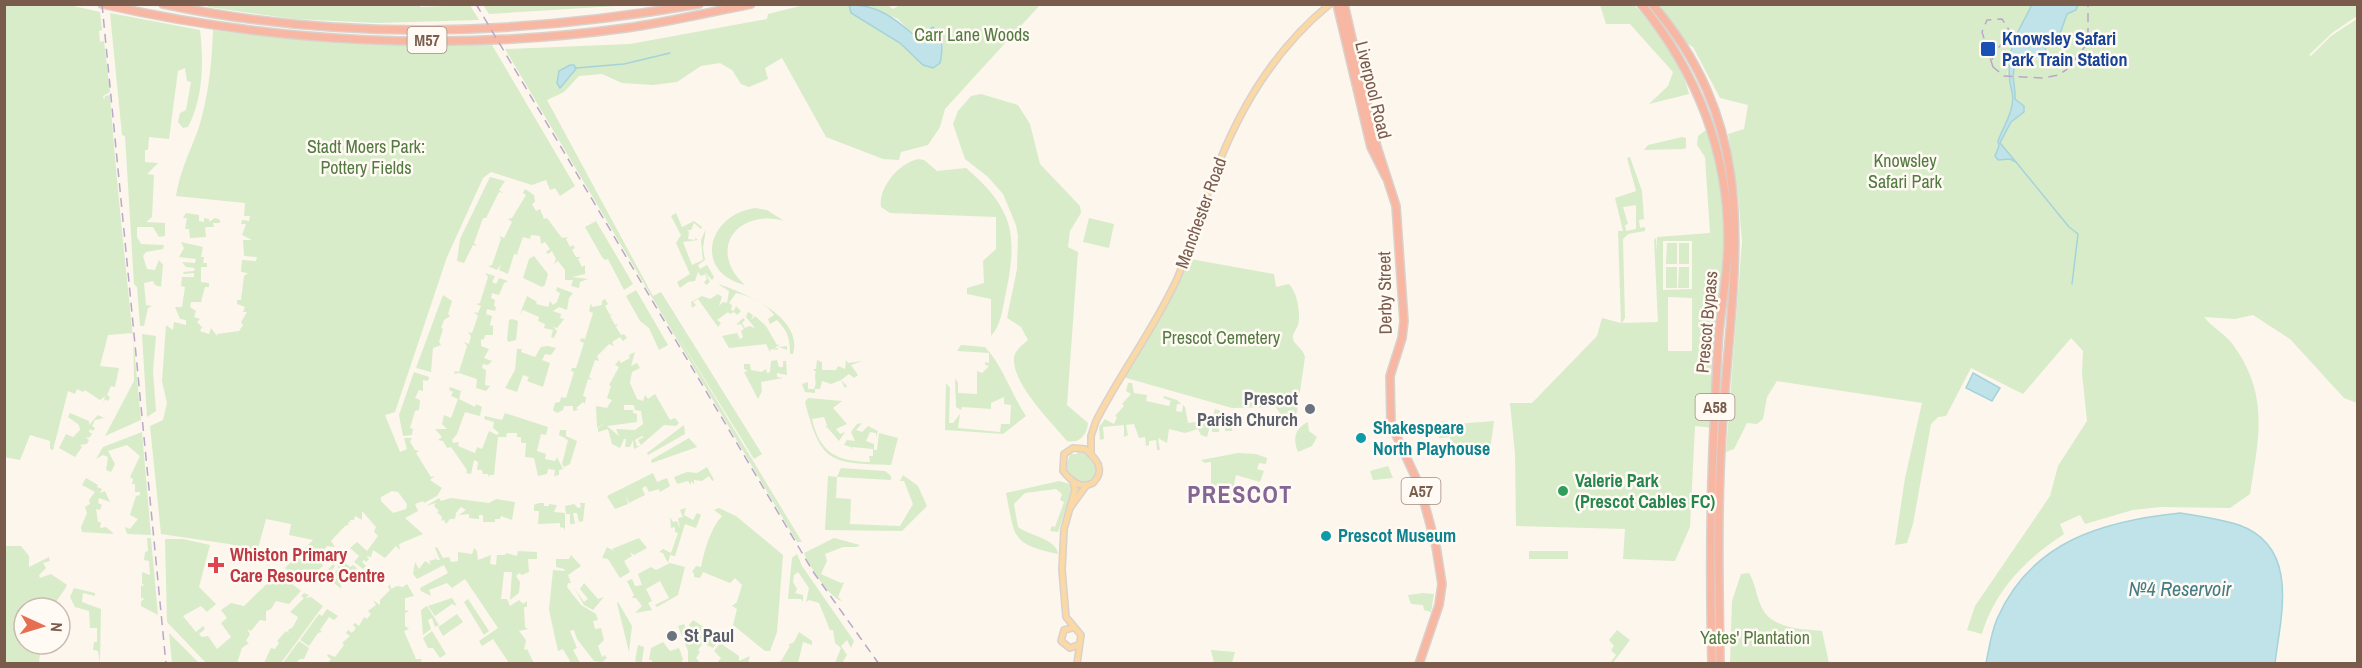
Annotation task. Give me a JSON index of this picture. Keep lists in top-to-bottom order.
{
  "streets": {
    "highway": [
      "M57",
      "Liverpool Road",
      "Derby Street",
      "Prescot Bypass",
      "A58",
      "A57"
    ],
    "main road": ["Manchester Road"]
  },
  "crossings": [
    ["Liverpool Road", "Derby Street"]
  ],
  "districts": ["PRESCOT"],
  "water": ["№4 Reservoir"],
  "parks": [
    "Carr Lane Woods",
    "Stadt Moers Park: Pottery Fields",
    "Knowsley Safari Park",
    "Prescot Cemetery",
    "Yates' Plantation"
  ],
  "places": {
    "transit": ["Knowsley Safari Park Train Station"],
    "other": [
      "Prescot Parish Church",
      "Shakespeare North Playhouse",
      "Valerie Park (Prescot Cables FC)",
      "Prescot Museum",
      "St Paul"
    ],
    "health": ["Whiston Primary Care Resource Centre"]
  },
  "north": "right"
}
